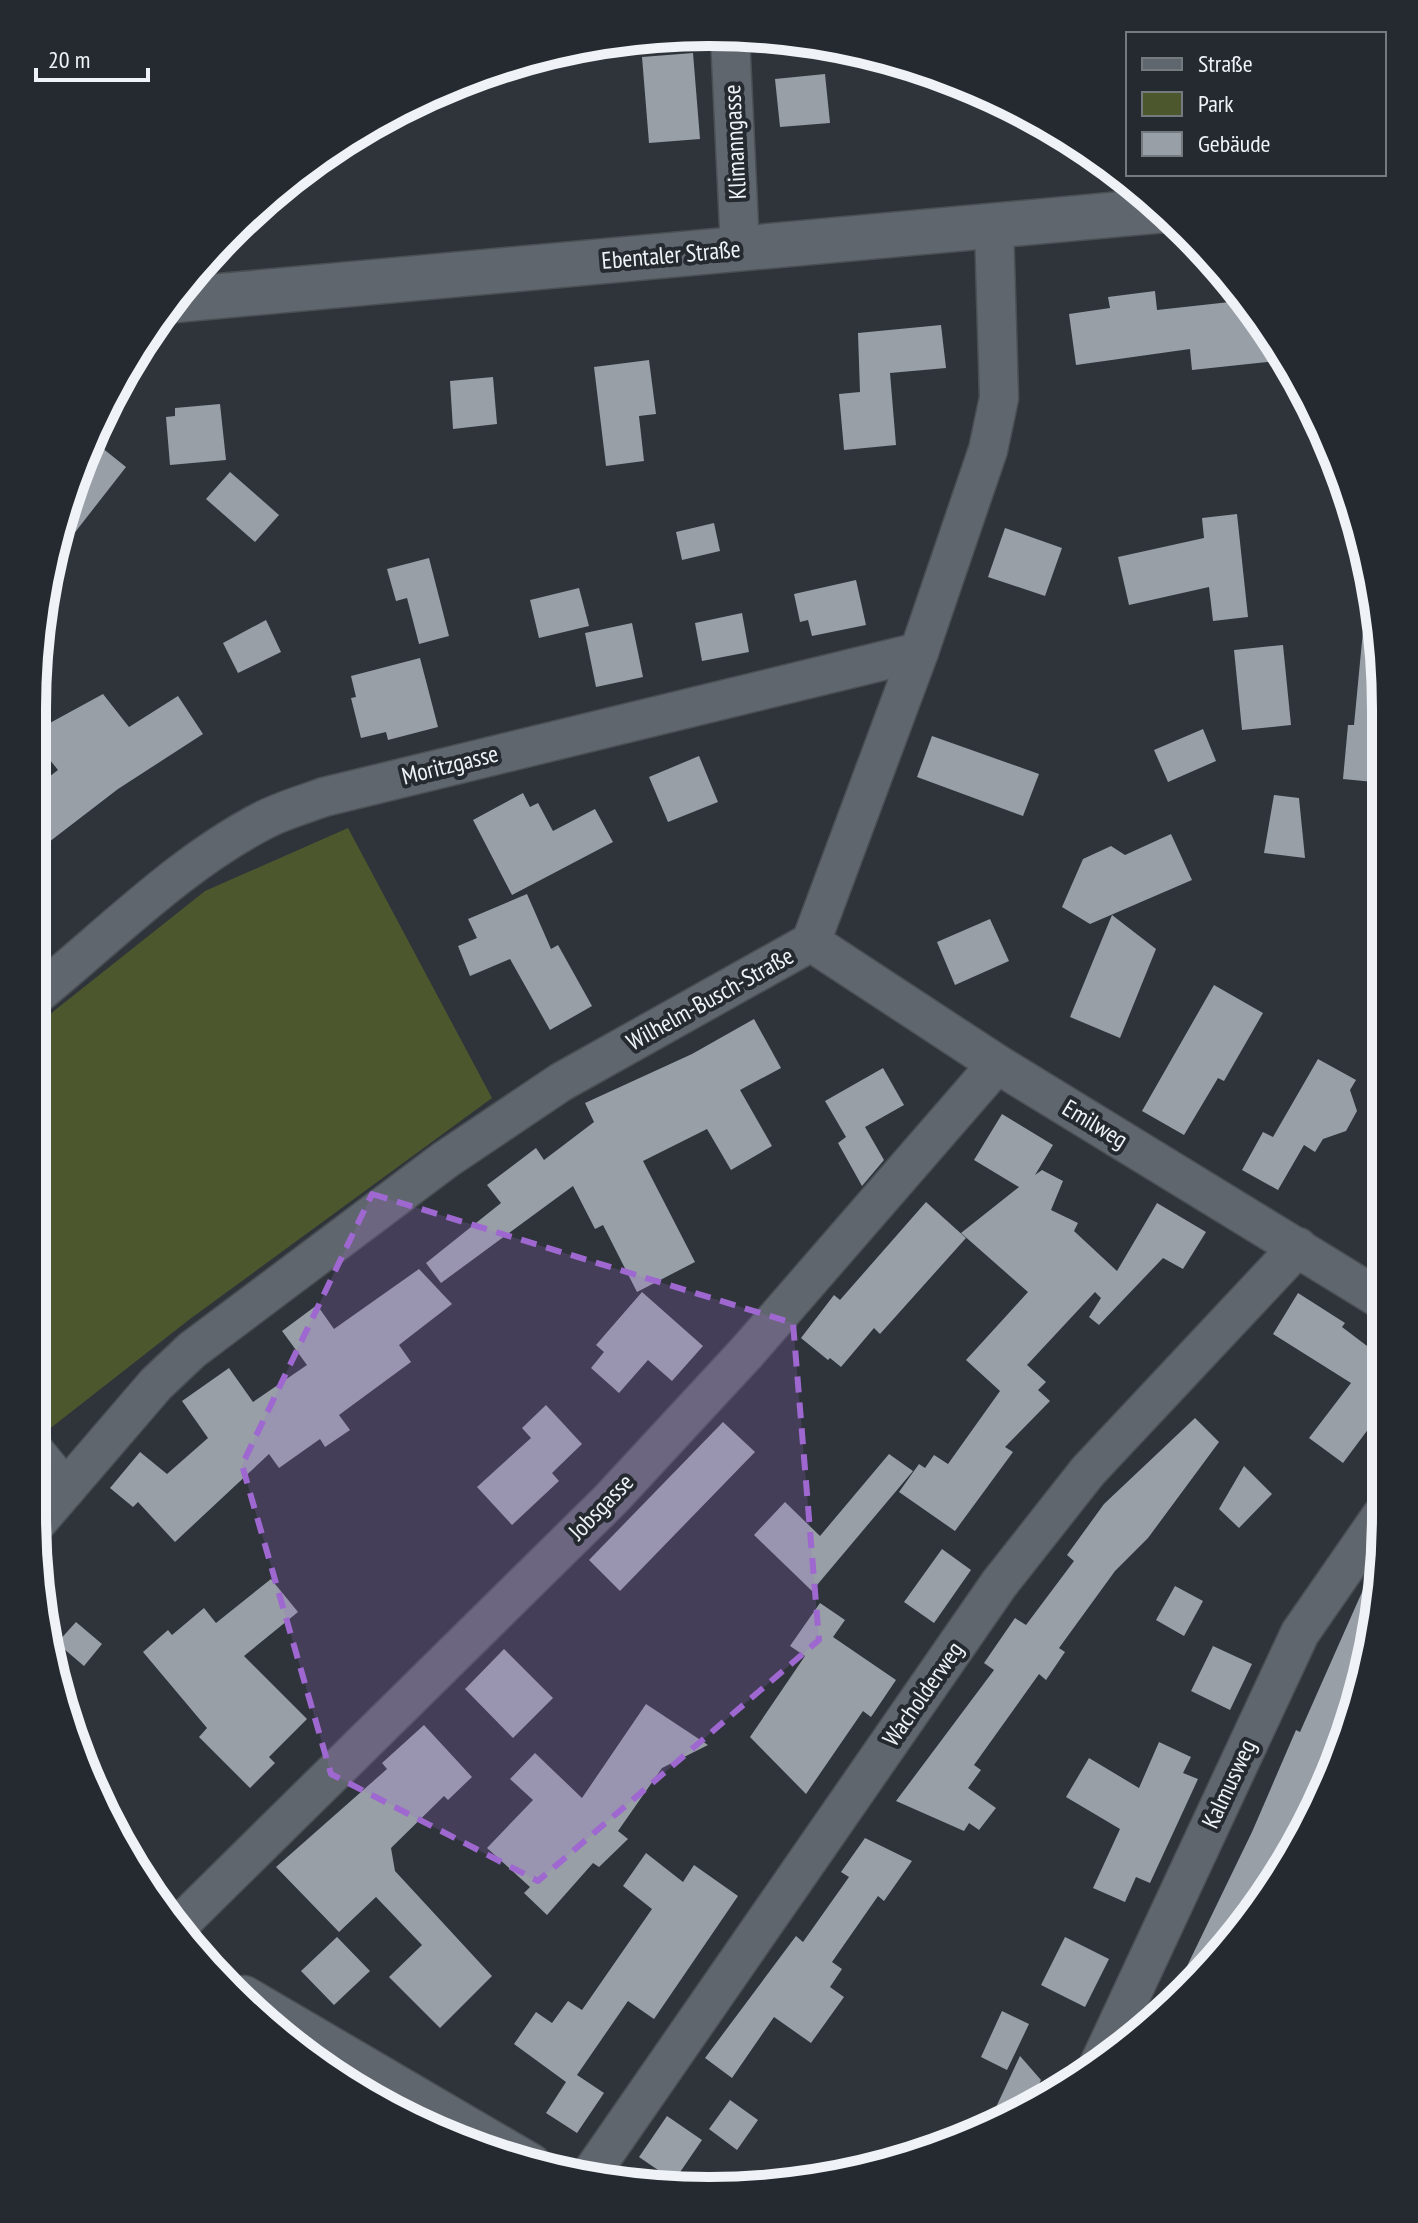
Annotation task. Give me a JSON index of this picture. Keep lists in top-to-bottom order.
{
  "streets": {
    "main road": ["Ebentaler Straße"],
    "street": [
      "Klimanngasse",
      "Moritzgasse",
      "Wilhelm-Busch-Straße",
      "Emilweg",
      "Jobsgasse",
      "Wacholderweg",
      "Kalmusweg"
    ]
  },
  "crossings": [
    ["Klimanngasse", "Ebentaler Straße"],
    ["Ebentaler Straße", "Wilhelm-Busch-Straße"],
    ["Moritzgasse", "Wilhelm-Busch-Straße"],
    ["Wilhelm-Busch-Straße", "Emilweg"],
    ["Emilweg", "Jobsgasse"],
    ["Emilweg", "Wacholderweg"]
  ],
  "legend": ["Straße", "Park", "Gebäude"],
  "scale_bar": "20 m"
}
